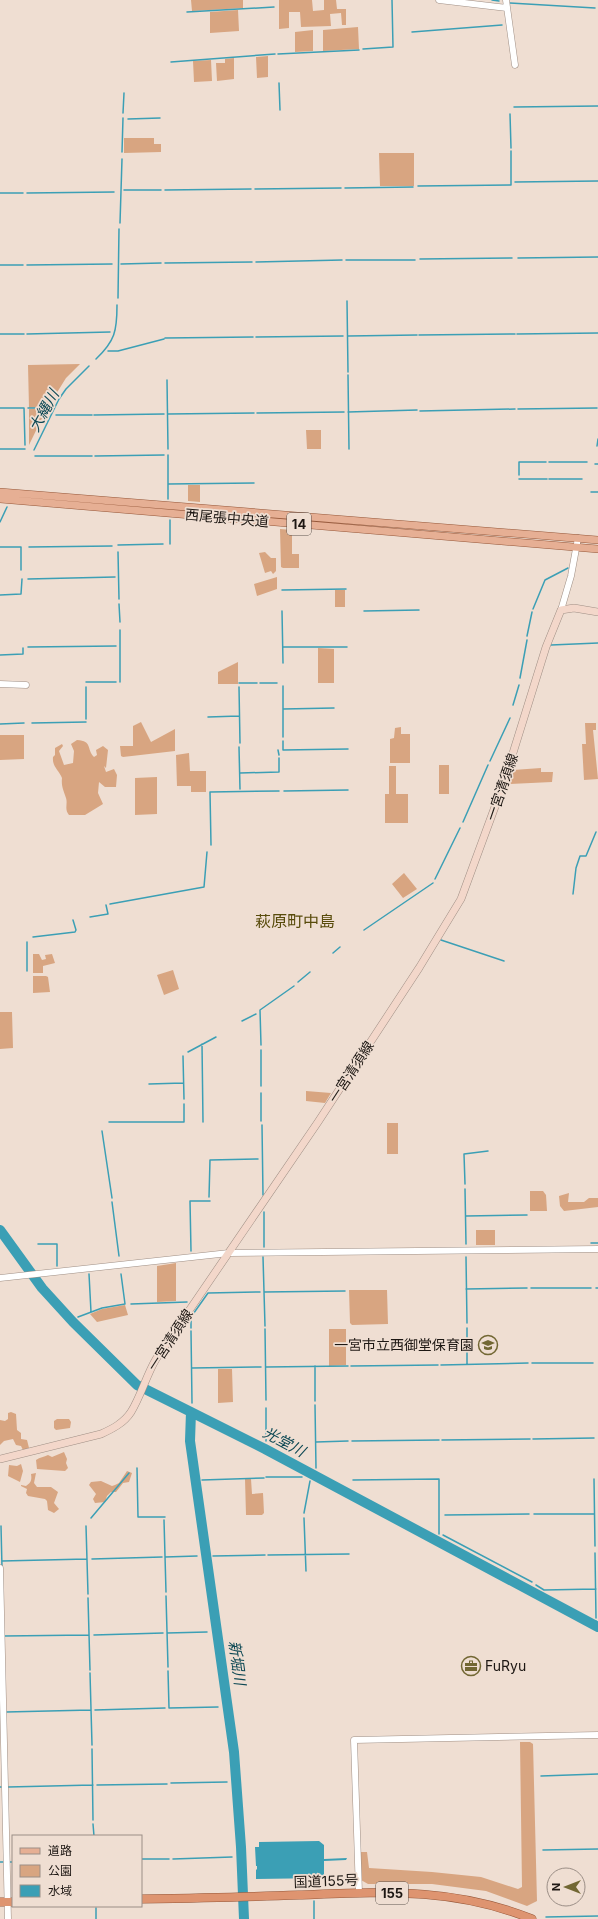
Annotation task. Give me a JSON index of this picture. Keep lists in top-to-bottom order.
{
  "streets": {
    "highway": ["国道155号", "155"],
    "main road": ["西尾張中央道", "14", "一宮清須線"]
  },
  "districts": ["萩原町中島"],
  "water": ["大縄川", "光堂川", "新堀川"],
  "places": {
    "school or university": ["一宮市立西御堂保育園"],
    "office": ["FuRyu"]
  },
  "legend": ["道路", "公園", "水域"],
  "north": "left"
}
